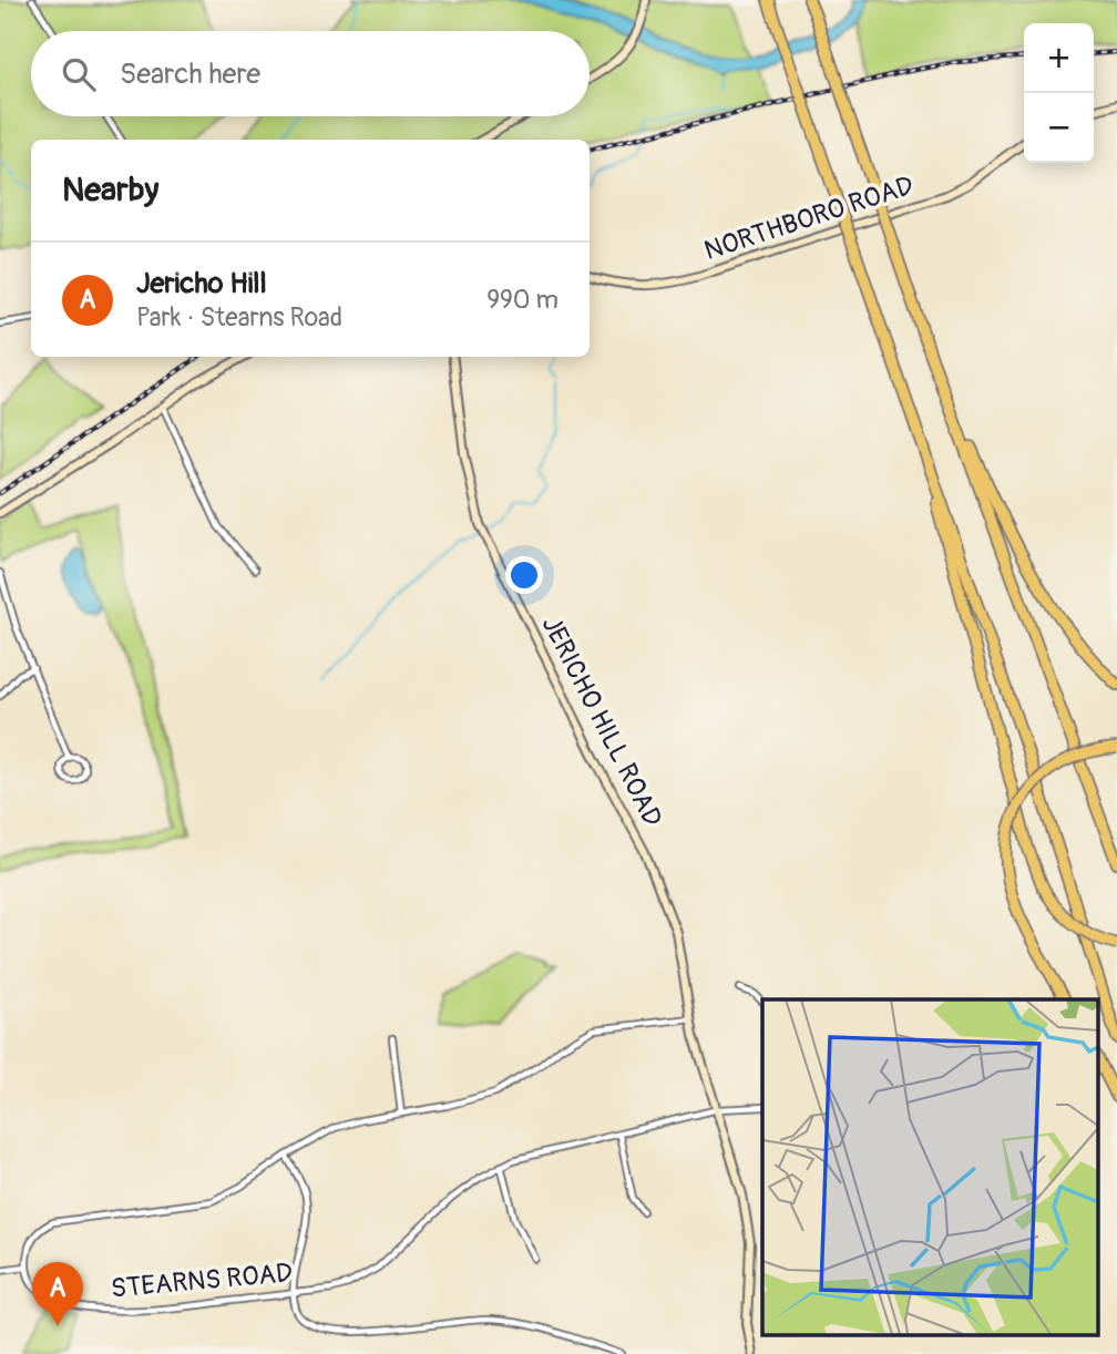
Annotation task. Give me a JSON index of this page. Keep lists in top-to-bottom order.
{
  "streets": {
    "street": ["NORTHBORO ROAD", "JERICHO HILL ROAD", "STEARNS ROAD"]
  },
  "crossings": [
    ["JERICHO HILL ROAD", "STEARNS ROAD"]
  ],
  "page": {
    "map_buttons": ["+", "−"],
    "search": "Search here",
    "heading": "Nearby",
    "list": [
      {
        "mark": "A",
        "name": "Jericho Hill",
        "note": "Park · Stearns Road",
        "value": "990 m"
      }
    ],
    "pins": "A"
  }
}
